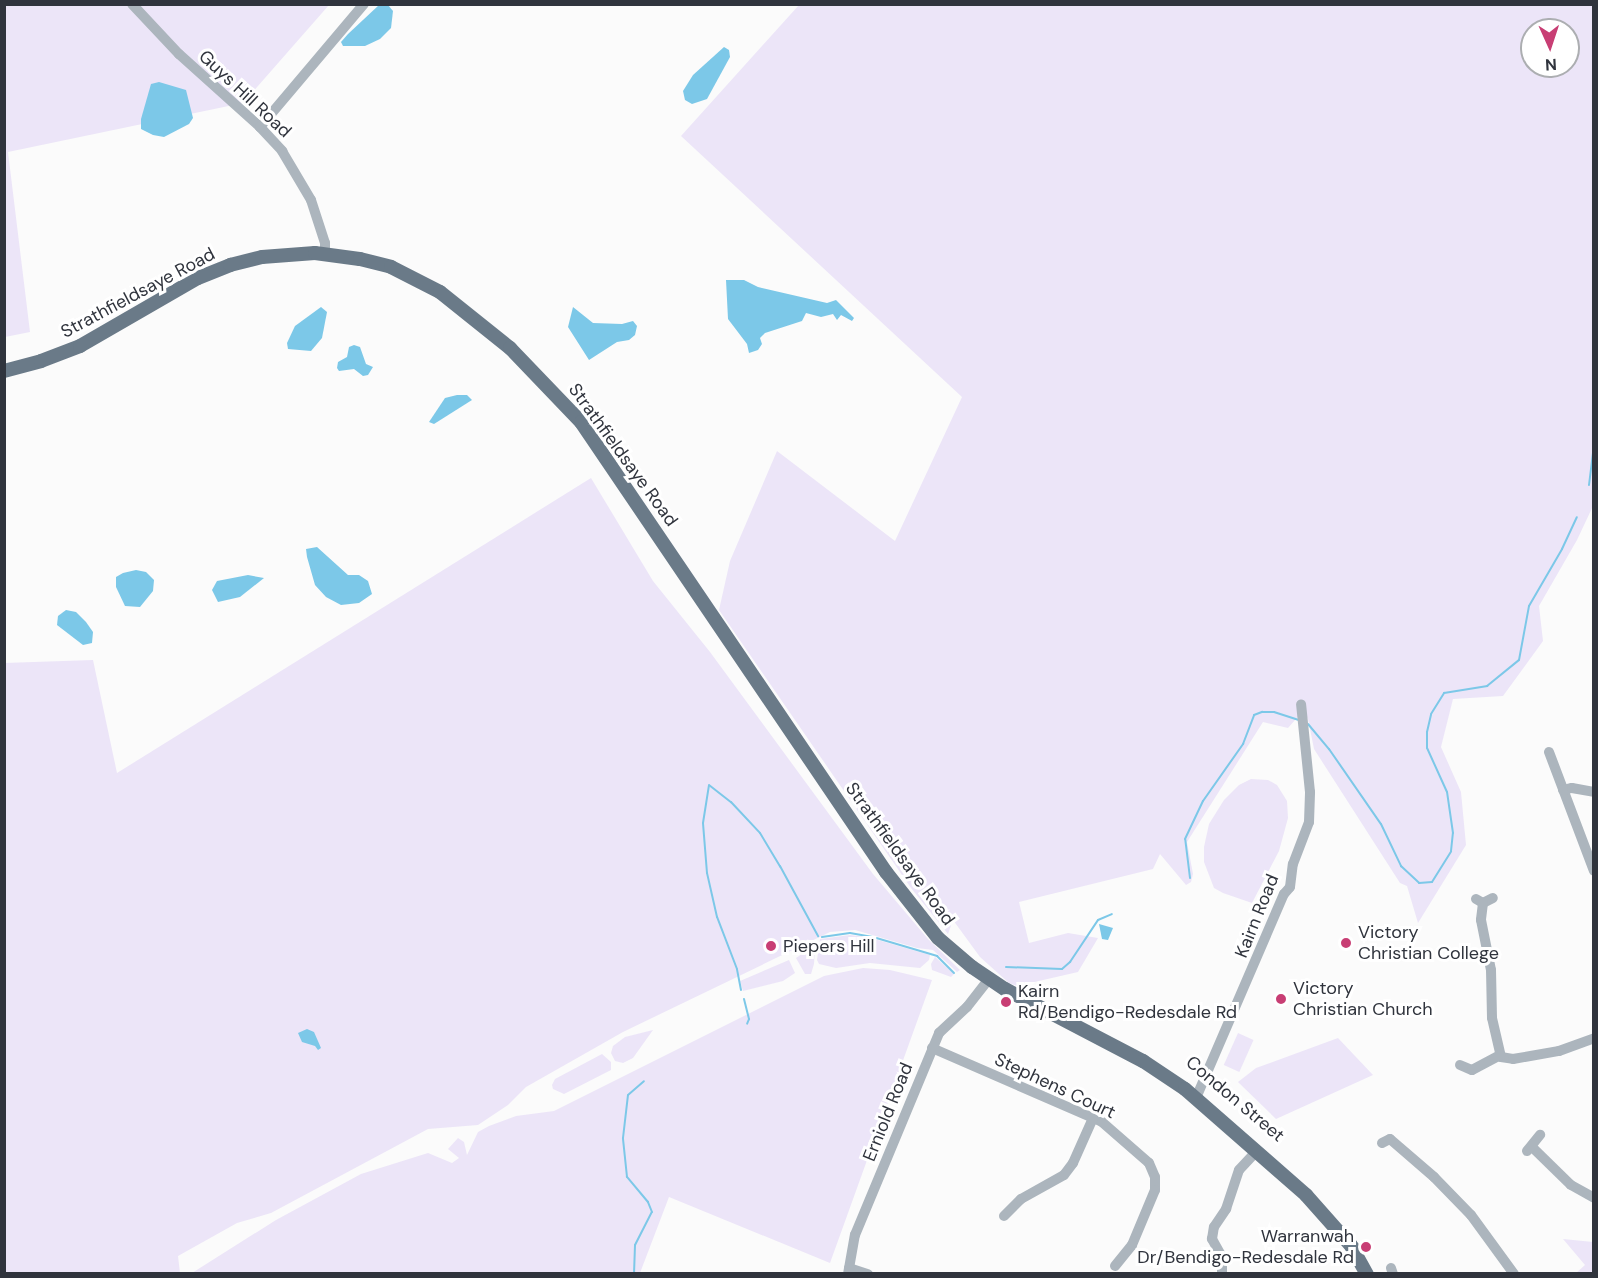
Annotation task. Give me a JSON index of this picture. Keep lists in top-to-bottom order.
{
  "streets": {
    "main road": ["Strathfieldsaye Road", "Condon Street"],
    "street": [
      "Guys Hill Road",
      "Kairn Road",
      "Stephens Court",
      "Erniold Road"
    ]
  },
  "crossings": [
    ["Guys Hill Road", "Strathfieldsaye Road"],
    ["Strathfieldsaye Road", "Condon Street"],
    ["Strathfieldsaye Road", "Erniold Road"],
    ["Kairn Road", "Condon Street"],
    ["Stephens Court", "Erniold Road"],
    ["Condon Street", "Erniold Road"]
  ],
  "places": [
    "Victory Christian College",
    "Piepers Hill",
    "Victory Christian Church",
    "Kairn Rd/Bendigo-Redesdale Rd",
    "Warranwah Dr/Bendigo-Redesdale Rd"
  ],
  "north": "bottom"
}
